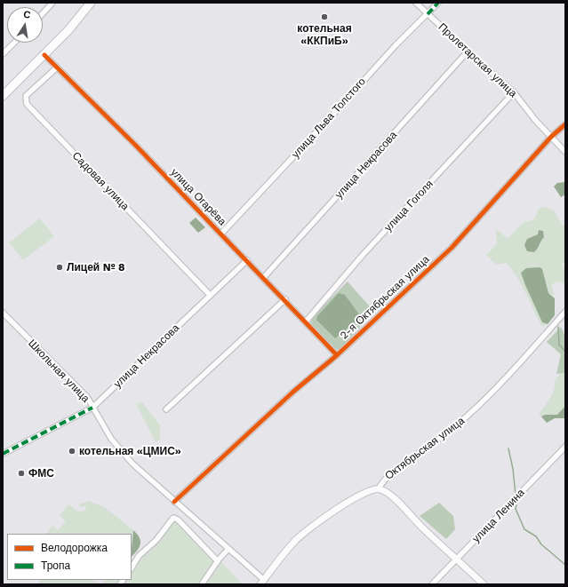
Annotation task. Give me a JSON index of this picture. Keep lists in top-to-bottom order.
{
  "streets": {
    "street": [
      "Пролетарская улица",
      "улица Льва Толстого",
      "улица Некрасова",
      "Садовая улица",
      "улица Огарёва",
      "улица Гоголя",
      "2-я Октябрьская улица",
      "Школьная улица",
      "Октябрьская улица",
      "улица Ленина"
    ]
  },
  "crossings": [
    ["Пролетарская улица", "улица Льва Толстого"],
    ["Пролетарская улица", "улица Некрасова"],
    ["Пролетарская улица", "улица Гоголя"],
    ["Пролетарская улица", "2-я Октябрьская улица"],
    ["улица Льва Толстого", "улица Огарёва"],
    ["улица Некрасова", "Садовая улица"],
    ["улица Некрасова", "улица Огарёва"],
    ["улица Некрасова", "Школьная улица"],
    ["Садовая улица", "улица Огарёва"],
    ["улица Огарёва", "улица Гоголя"],
    ["улица Огарёва", "2-я Октябрьская улица"],
    ["2-я Октябрьская улица", "Школьная улица"],
    ["Школьная улица", "Октябрьская улица"]
  ],
  "places": [
    "котельная «ККПиБ»",
    "Лицей № 8",
    "котельная «ЦМИС»",
    "ФМС"
  ],
  "legend": ["Велодорожка", "Тропа"],
  "north": "top"
}
